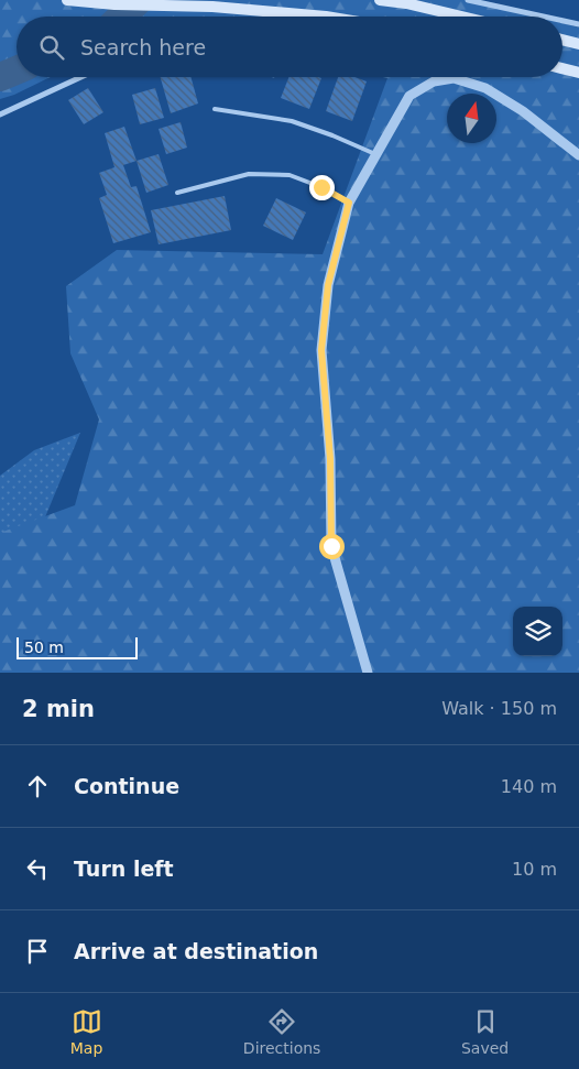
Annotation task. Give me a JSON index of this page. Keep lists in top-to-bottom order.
{
  "scale_bar": "50 m",
  "north": "top",
  "page": {
    "search": "Search here",
    "scale": "50 m",
    "heading": ["2 min", "Walk · 150 m"],
    "list": [
      ["Continue", "140 m"],
      ["Turn left", "10 m"],
      "Arrive at destination"
    ],
    "nav": ["Map", "Directions", "Saved"]
  }
}
